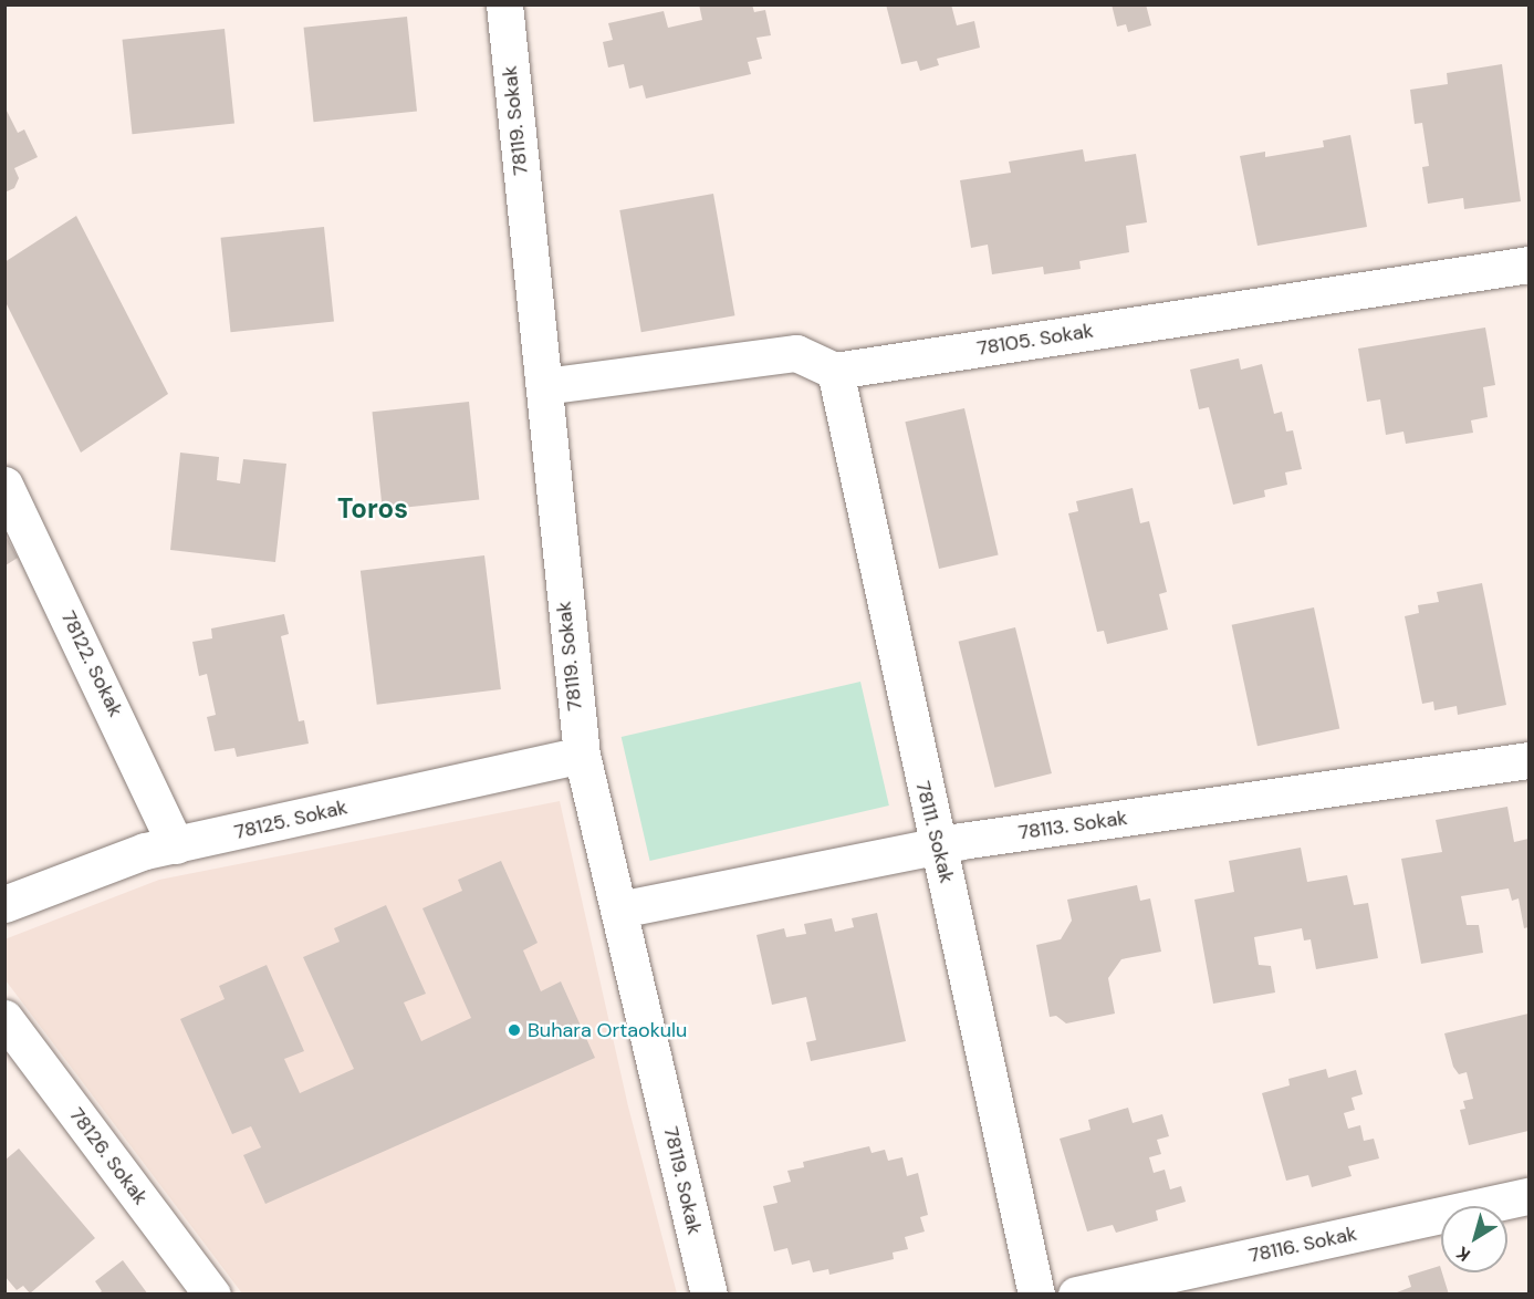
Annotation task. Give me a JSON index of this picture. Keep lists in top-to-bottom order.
{
  "streets": {
    "street": [
      "78119. Sokak",
      "78105. Sokak",
      "78122. Sokak",
      "78125. Sokak",
      "78113. Sokak",
      "78111. Sokak",
      "78126. Sokak",
      "78116. Sokak"
    ]
  },
  "crossings": [
    ["78119. Sokak", "78125. Sokak"],
    ["78119. Sokak", "78113. Sokak"],
    ["78105. Sokak", "78111. Sokak"],
    ["78122. Sokak", "78125. Sokak"],
    ["78113. Sokak", "78111. Sokak"]
  ],
  "districts": ["Toros"],
  "places": ["Buhara Ortaokulu"],
  "north": "bottom left"
}
